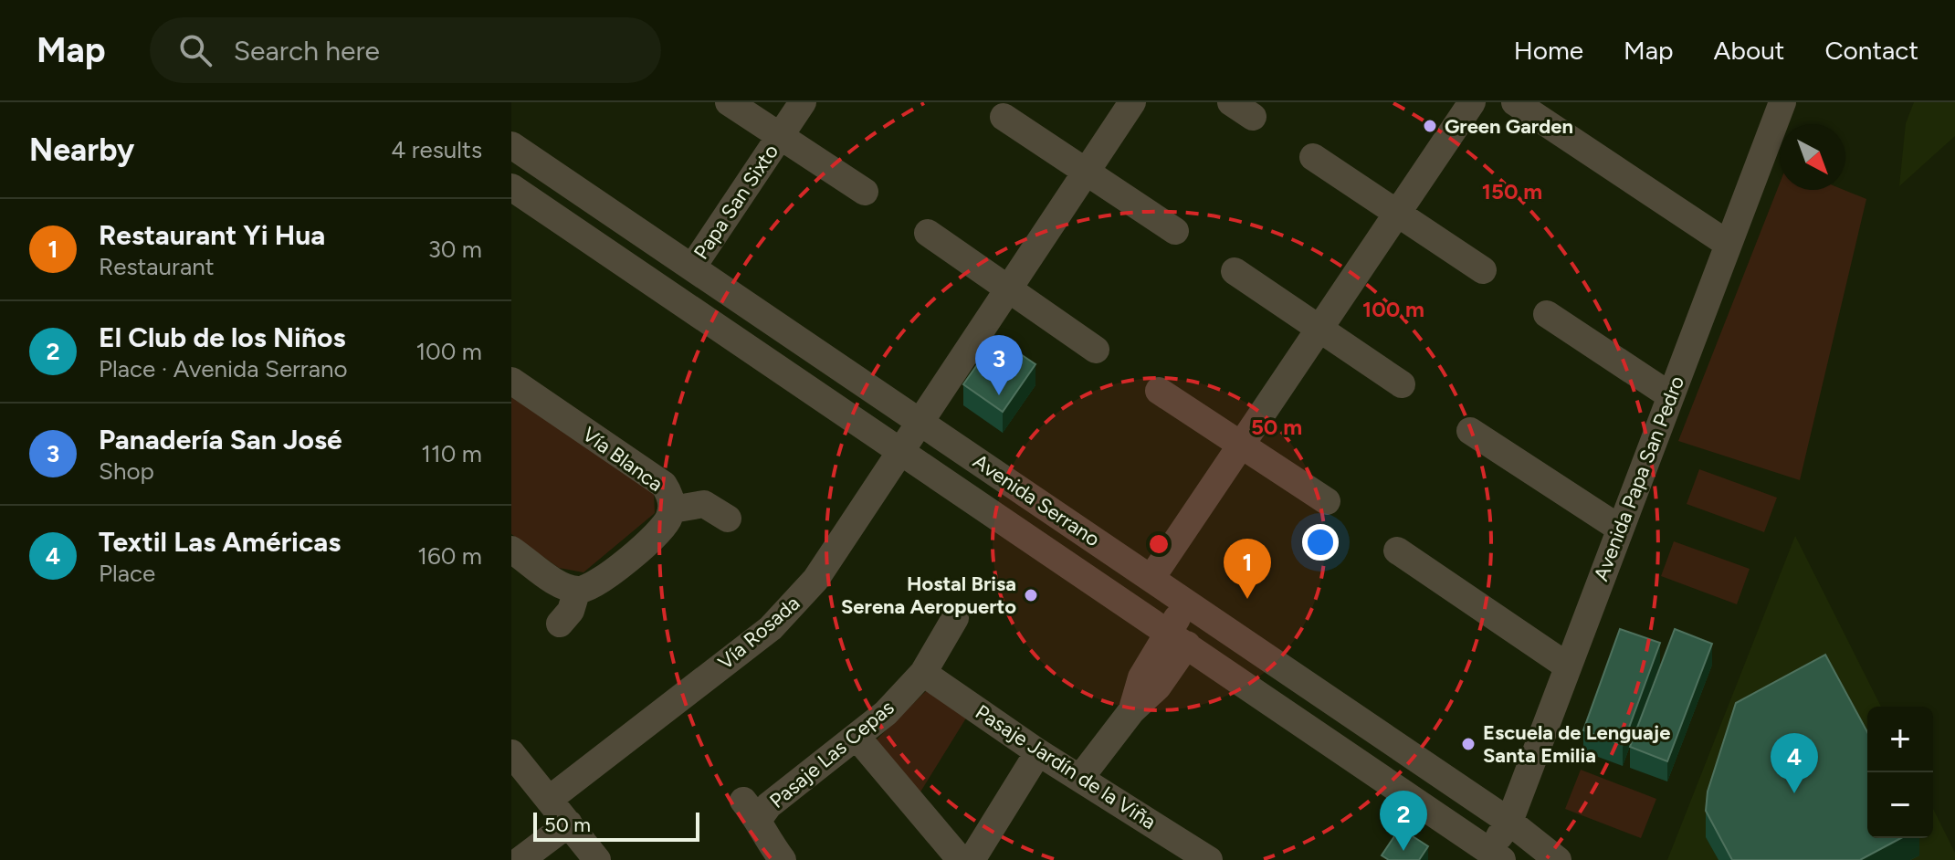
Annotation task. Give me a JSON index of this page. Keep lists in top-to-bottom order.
{
  "streets": {
    "street": [
      "Papa San Sixto",
      "Vía Blanca",
      "Avenida Papa San Pedro",
      "Avenida Serrano",
      "Vía Rosada",
      "Pasaje Las Cepas",
      "Pasaje Jardín de la Viña"
    ]
  },
  "crossings": [
    ["Papa San Sixto", "Avenida Serrano"],
    ["Avenida Papa San Pedro", "Avenida Serrano"],
    ["Avenida Serrano", "Vía Rosada"],
    ["Pasaje Las Cepas", "Pasaje Jardín de la Viña"]
  ],
  "places": ["Green Garden", "Hostal Brisa Serena Aeropuerto", "Escuela de Lenguaje Santa Emilia"],
  "scale_bar": "50 m",
  "north": "bottom right",
  "page": {
    "header": "Map",
    "search": "Search here",
    "nav": [
      "Home",
      "Map",
      "About",
      "Contact"
    ],
    "heading": ["Nearby", "4 results"],
    "list": [
      {
        "mark": "1",
        "name": "Restaurant Yi Hua",
        "note": "Restaurant",
        "value": "30 m"
      },
      {
        "mark": "2",
        "name": "El Club de los Niños",
        "note": "Place · Avenida Serrano",
        "value": "100 m"
      },
      {
        "mark": "3",
        "name": "Panadería San José",
        "note": "Shop",
        "value": "110 m"
      },
      {
        "mark": "4",
        "name": "Textil Las Américas",
        "note": "Place",
        "value": "160 m"
      }
    ],
    "pins": [
      "3",
      "1",
      "4",
      "2"
    ],
    "map_buttons": ["+", "−"],
    "scale": "50 m"
  },
  "rings": ["150 m", "100 m", "50 m"]
}
